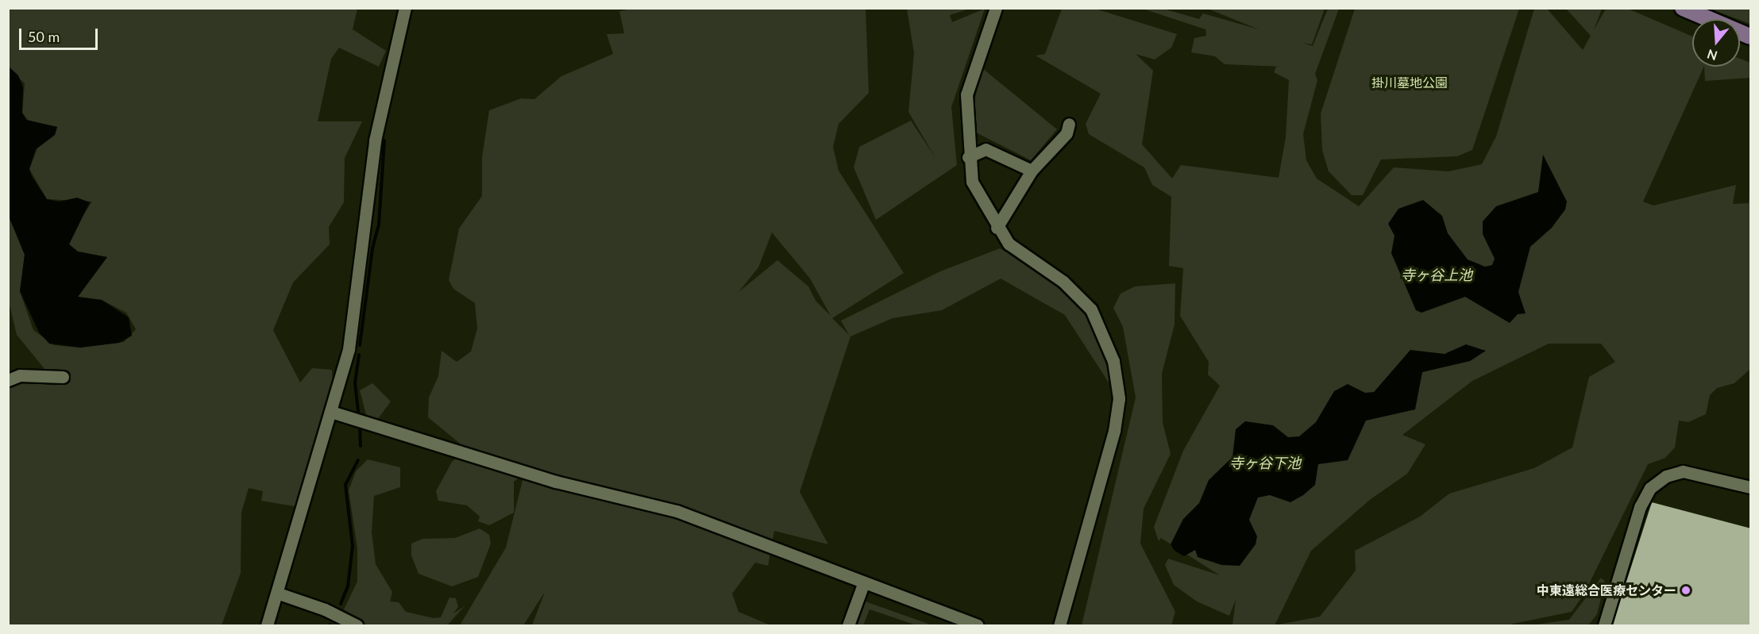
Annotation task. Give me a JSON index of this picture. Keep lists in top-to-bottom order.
{
  "water": ["寺ヶ谷上池", "寺ヶ谷下池"],
  "parks": ["掛川墓地公園"],
  "places": ["中東遠総合医療センター"],
  "scale_bar": "50 m",
  "north": "bottom"
}
